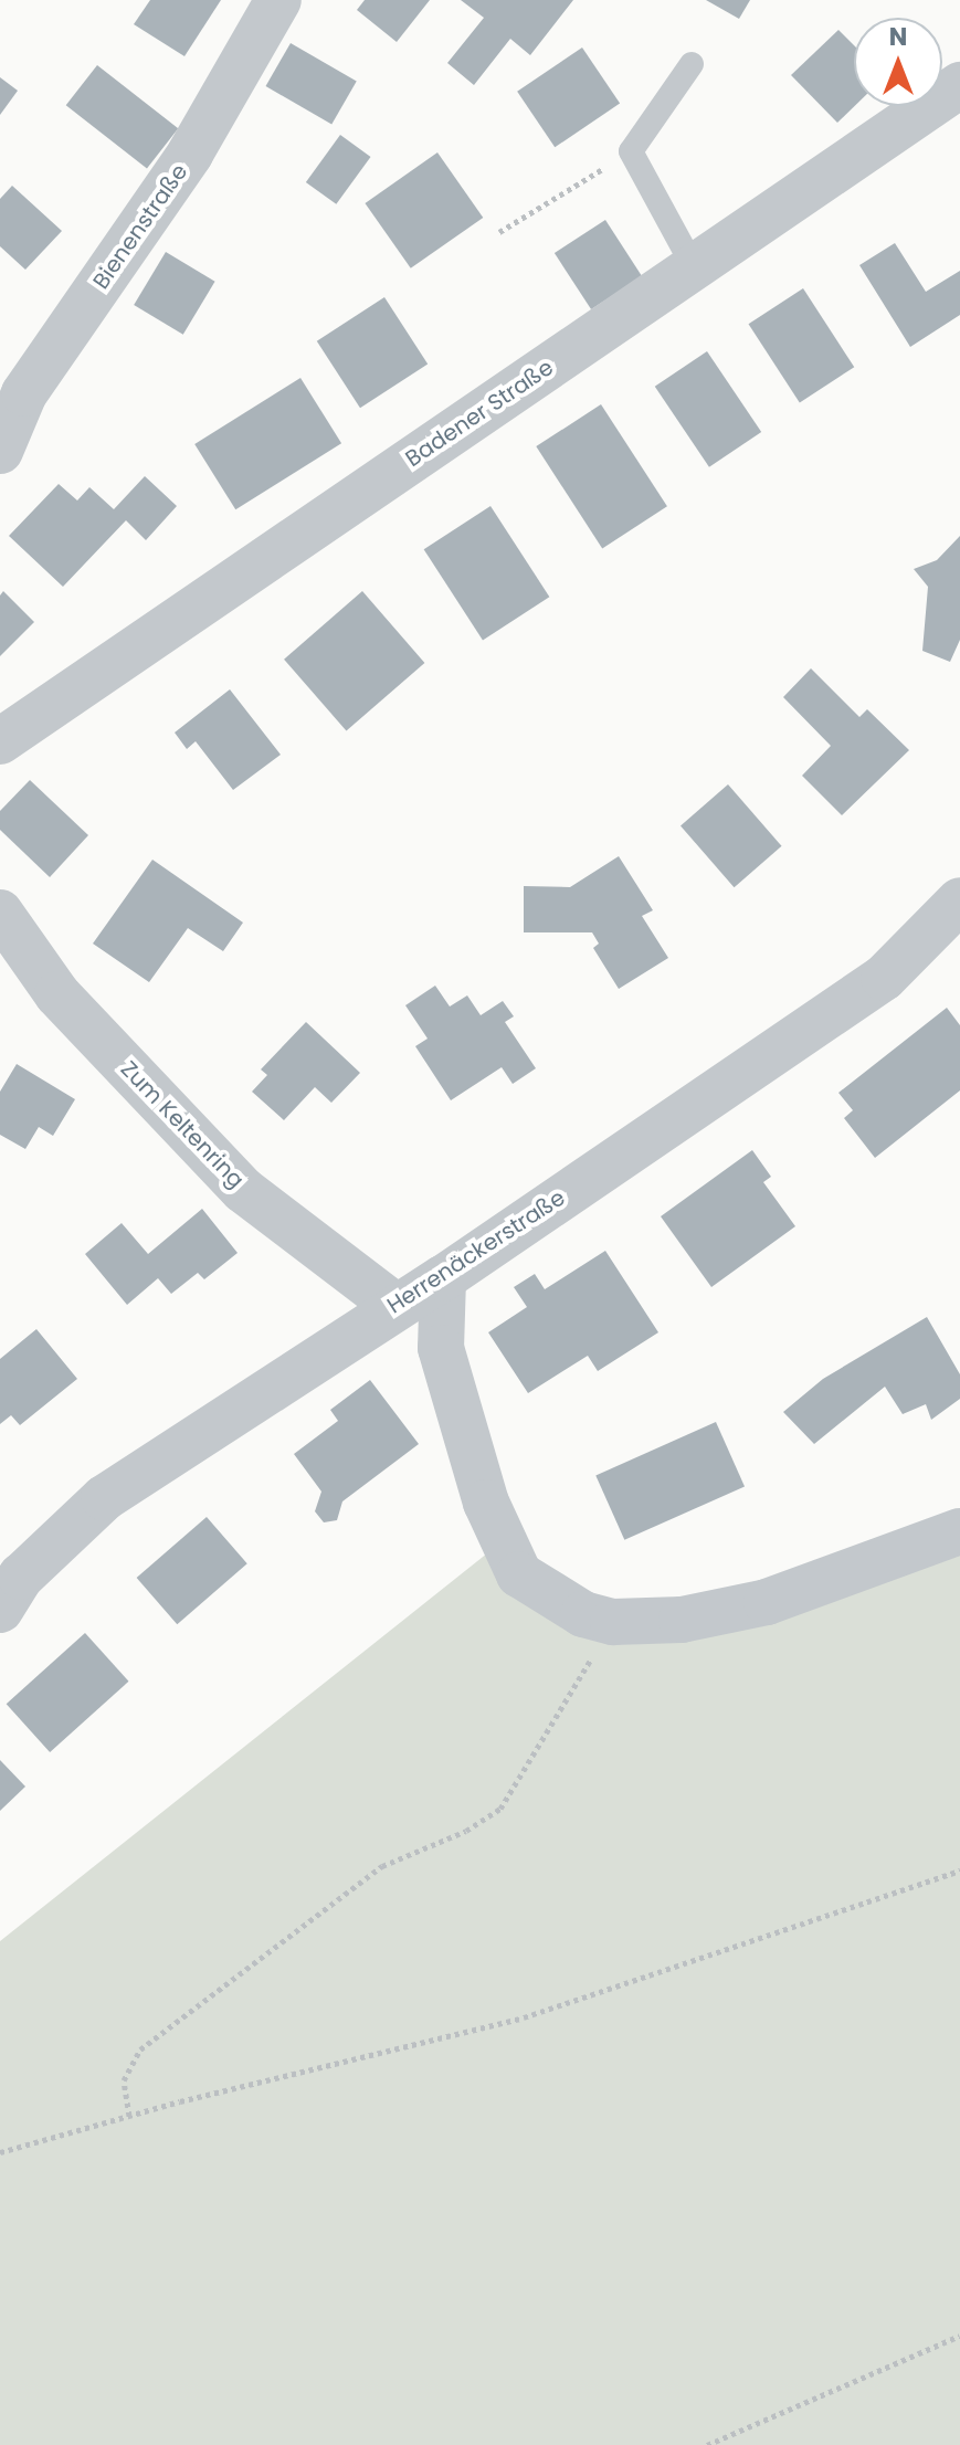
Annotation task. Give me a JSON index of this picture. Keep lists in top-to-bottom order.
{
  "streets": {
    "street": [
      "Bienenstraße",
      "Badener Straße",
      "Zum Keltenring",
      "Herrenäckerstraße"
    ]
  },
  "crossings": [
    ["Zum Keltenring", "Herrenäckerstraße"]
  ],
  "north": "top"
}
